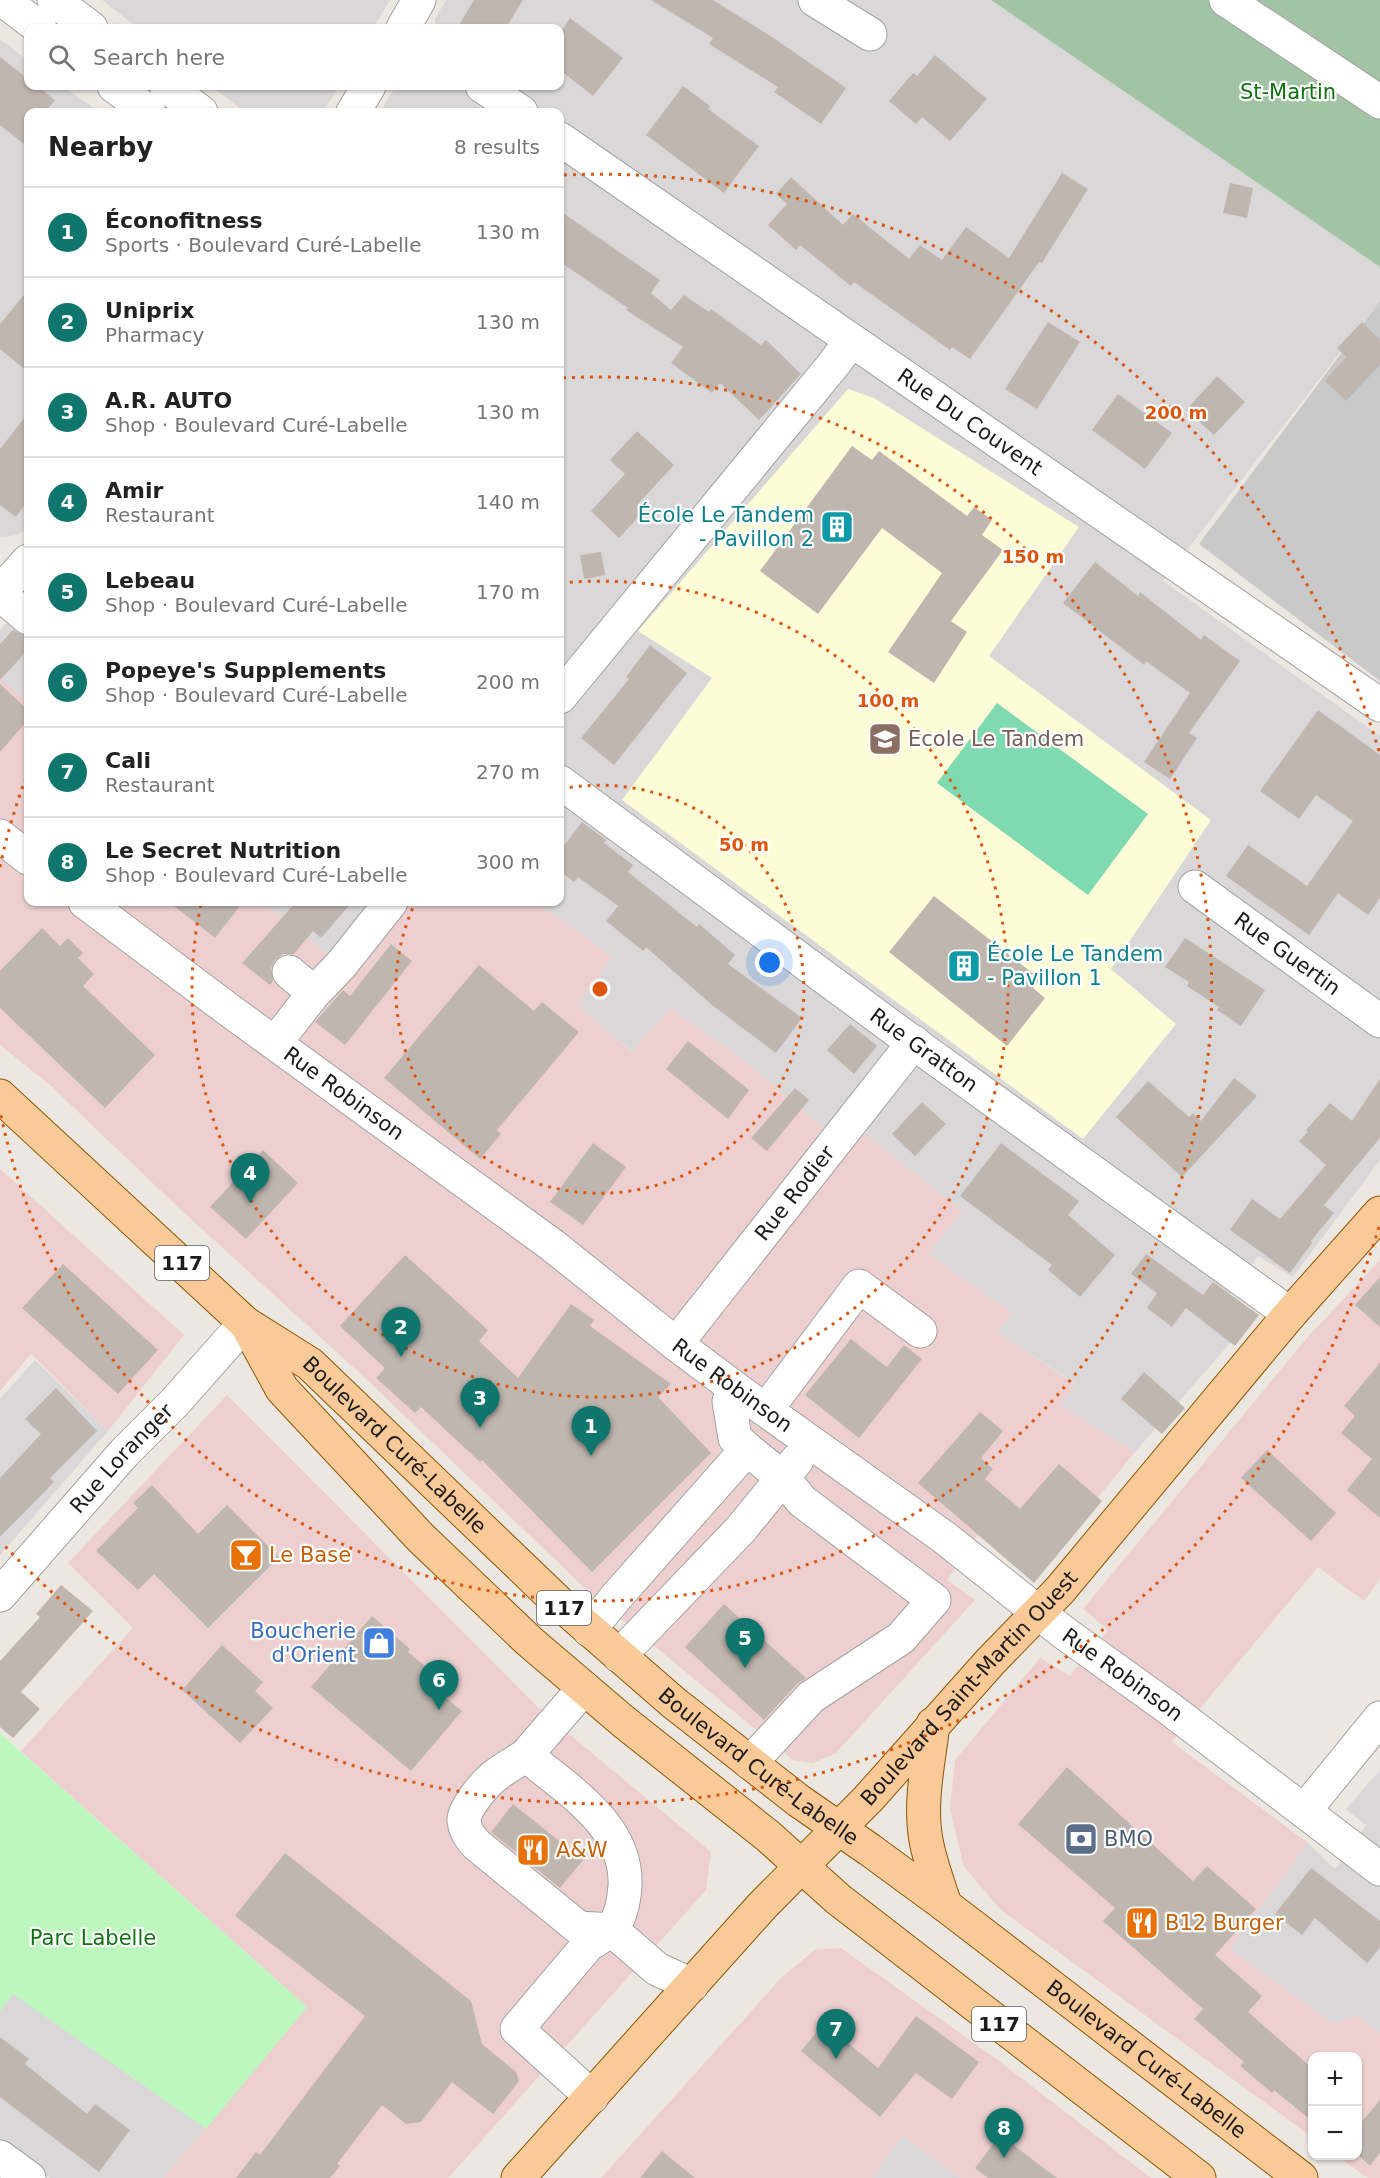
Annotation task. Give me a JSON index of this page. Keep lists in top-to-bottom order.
{
  "streets": {
    "main road": ["117", "Boulevard Curé-Labelle", "Boulevard Saint-Martin Ouest"],
    "street": [
      "Rue Du Couvent",
      "Rue Guertin",
      "Rue Gratton",
      "Rue Robinson",
      "Rue Rodier",
      "Rue Loranger"
    ]
  },
  "crossings": [
    ["Rue Gratton", "Rue Rodier"],
    ["Rue Gratton", "Boulevard Saint-Martin Ouest"],
    ["Rue Robinson", "Rue Rodier"],
    ["Rue Robinson", "Boulevard Saint-Martin Ouest"],
    ["Boulevard Curé-Labelle", "Rue Loranger"],
    ["Boulevard Curé-Labelle", "Boulevard Saint-Martin Ouest"]
  ],
  "parks": ["St-Martin", "Parc Labelle"],
  "places": {
    "building": ["École Le Tandem - Pavillon 2", "École Le Tandem - Pavillon 1"],
    "school or university": ["Ecole Le Tandem"],
    "bar": ["Le Base"],
    "shop": ["Boucherie d'Orient"],
    "bank": ["BMO"],
    "restaurant": ["A&W", "B12 Burger"]
  },
  "page": {
    "search": "Search here",
    "heading": ["Nearby", "8 results"],
    "list": [
      {
        "mark": "1",
        "name": "Éconofitness",
        "note": "Sports · Boulevard Curé-Labelle",
        "value": "130 m"
      },
      {
        "mark": "2",
        "name": "Uniprix",
        "note": "Pharmacy",
        "value": "130 m"
      },
      {
        "mark": "3",
        "name": "A.R. AUTO",
        "note": "Shop · Boulevard Curé-Labelle",
        "value": "130 m"
      },
      {
        "mark": "4",
        "name": "Amir",
        "note": "Restaurant",
        "value": "140 m"
      },
      {
        "mark": "5",
        "name": "Lebeau",
        "note": "Shop · Boulevard Curé-Labelle",
        "value": "170 m"
      },
      {
        "mark": "6",
        "name": "Popeye's Supplements",
        "note": "Shop · Boulevard Curé-Labelle",
        "value": "200 m"
      },
      {
        "mark": "7",
        "name": "Cali",
        "note": "Restaurant",
        "value": "270 m"
      },
      {
        "mark": "8",
        "name": "Le Secret Nutrition",
        "note": "Shop · Boulevard Curé-Labelle",
        "value": "300 m"
      }
    ],
    "pins": [
      "4",
      "2",
      "3",
      "1",
      "5",
      "6",
      "7",
      "8"
    ],
    "map_buttons": ["+", "−"]
  },
  "rings": [
    "200 m",
    "150 m",
    "100 m",
    "50 m"
  ]
}
